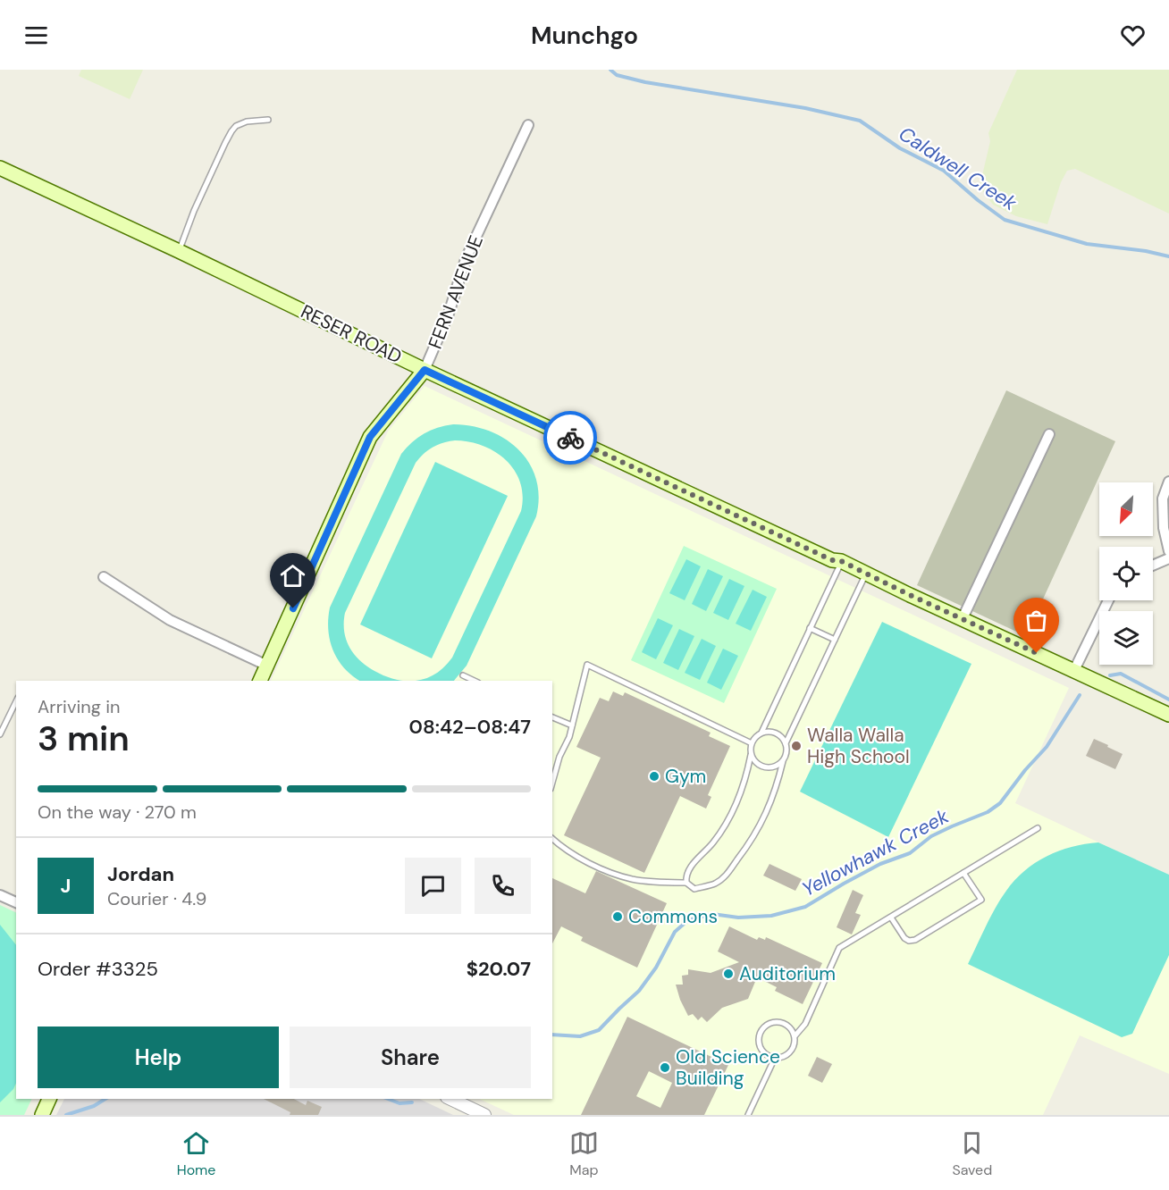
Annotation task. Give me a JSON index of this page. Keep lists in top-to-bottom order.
{
  "streets": {
    "main road": ["FERN AVENUE", "RESER ROAD"]
  },
  "crossings": [
    ["FERN AVENUE", "RESER ROAD"]
  ],
  "water": ["Caldwell Creek", "Yellowhawk Creek"],
  "places": [
    "Walla Walla High School",
    "Gym",
    "Commons",
    "Auditorium",
    "Old Science Building"
  ],
  "north": "bottom left",
  "page": {
    "header": "Munchgo",
    "heading": ["3 min", "Arriving in", "08:42–08:47"],
    "panel": [
      "Jordan",
      "Courier · 4.9",
      "Order #3325",
      "$20.07"
    ],
    "bar": "On the way · 270 m",
    "round": "J",
    "buttons": ["Help", "Share"],
    "tabs": ["Home", "Map", "Saved"]
  }
}
